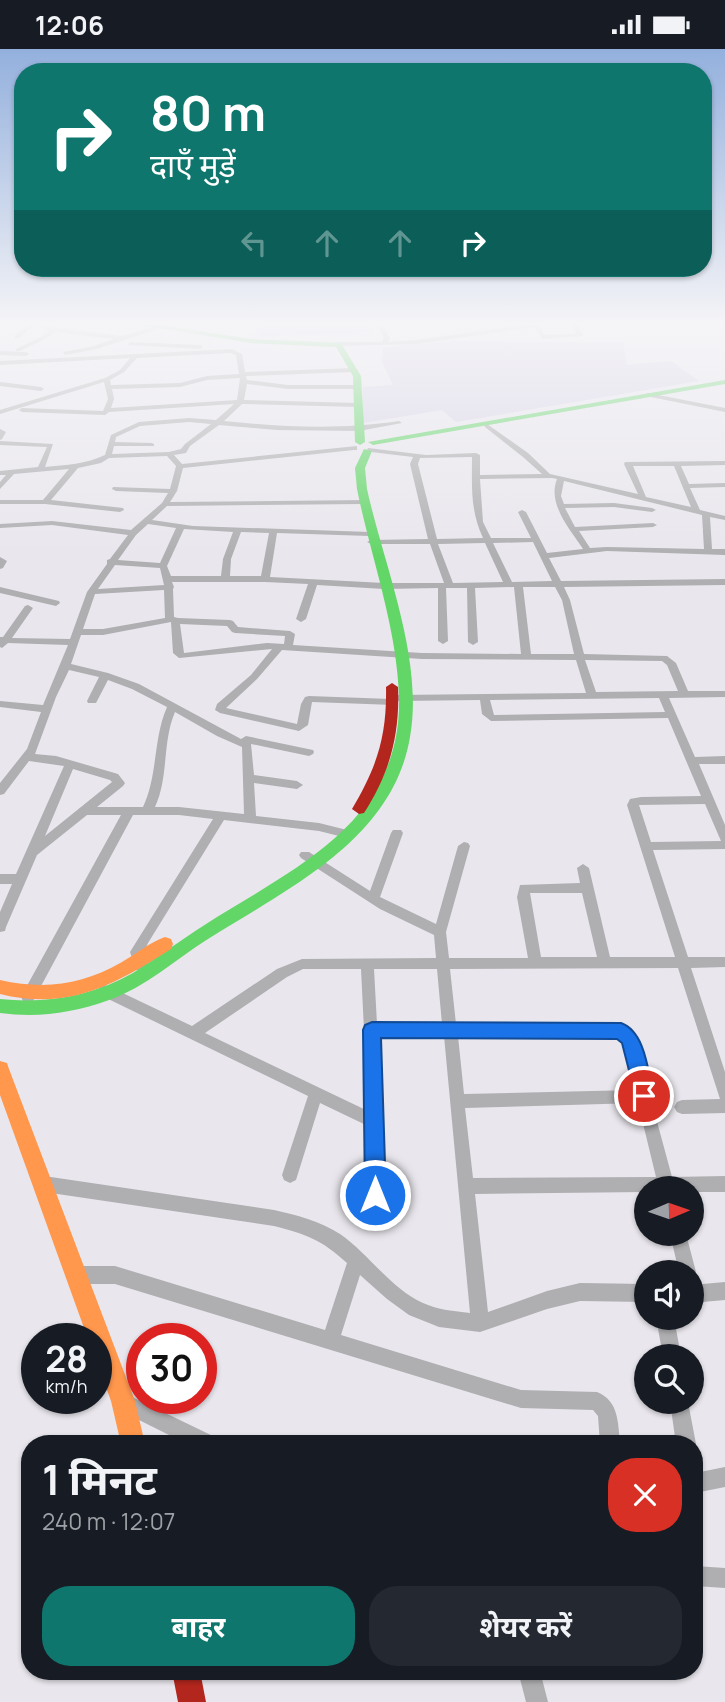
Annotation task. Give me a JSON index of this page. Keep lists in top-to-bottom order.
{
  "north": "right",
  "page": {
    "status": "12:06",
    "turn": ["80 m", "दाएँ मुड़ें"],
    "speed": "28 km/h",
    "limit": "30",
    "heading": ["1 मिनट", "240 m · 12:07"],
    "buttons": ["बाहर", "शेयर करें"]
  }
}
